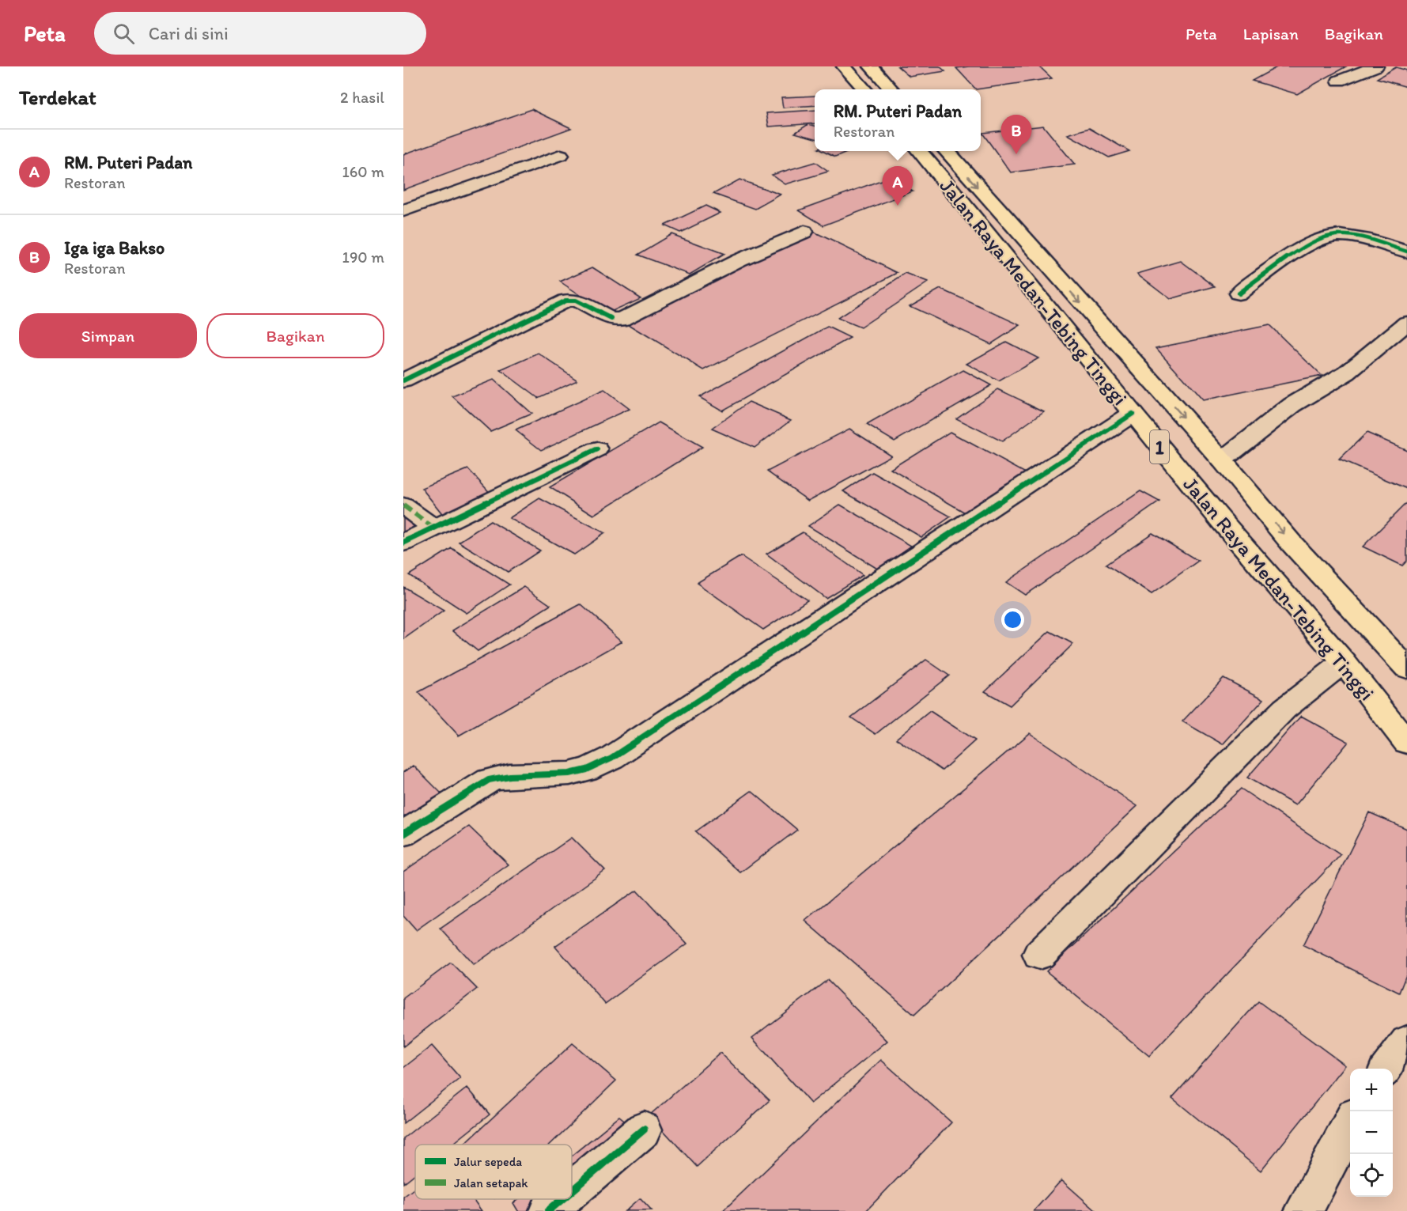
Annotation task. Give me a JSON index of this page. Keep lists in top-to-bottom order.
{
  "streets": {
    "highway": ["Jalan Raya Medan-Tebing Tinggi", "1"]
  },
  "legend": ["Jalur sepeda", "Jalan setapak"],
  "page": {
    "header": "Peta",
    "search": "Cari di sini",
    "nav": ["Peta", "Lapisan", "Bagikan"],
    "heading": ["Terdekat", "2 hasil"],
    "popup": ["RM. Puteri Padan", "Restoran"],
    "pins": ["B", "A"],
    "list": [
      {
        "mark": "A",
        "name": "RM. Puteri Padan",
        "note": "Restoran",
        "value": "160 m"
      },
      {
        "mark": "B",
        "name": "Iga iga Bakso",
        "note": "Restoran",
        "value": "190 m"
      }
    ],
    "buttons": ["Simpan", "Bagikan"],
    "map_buttons": ["+", "−"]
  }
}
